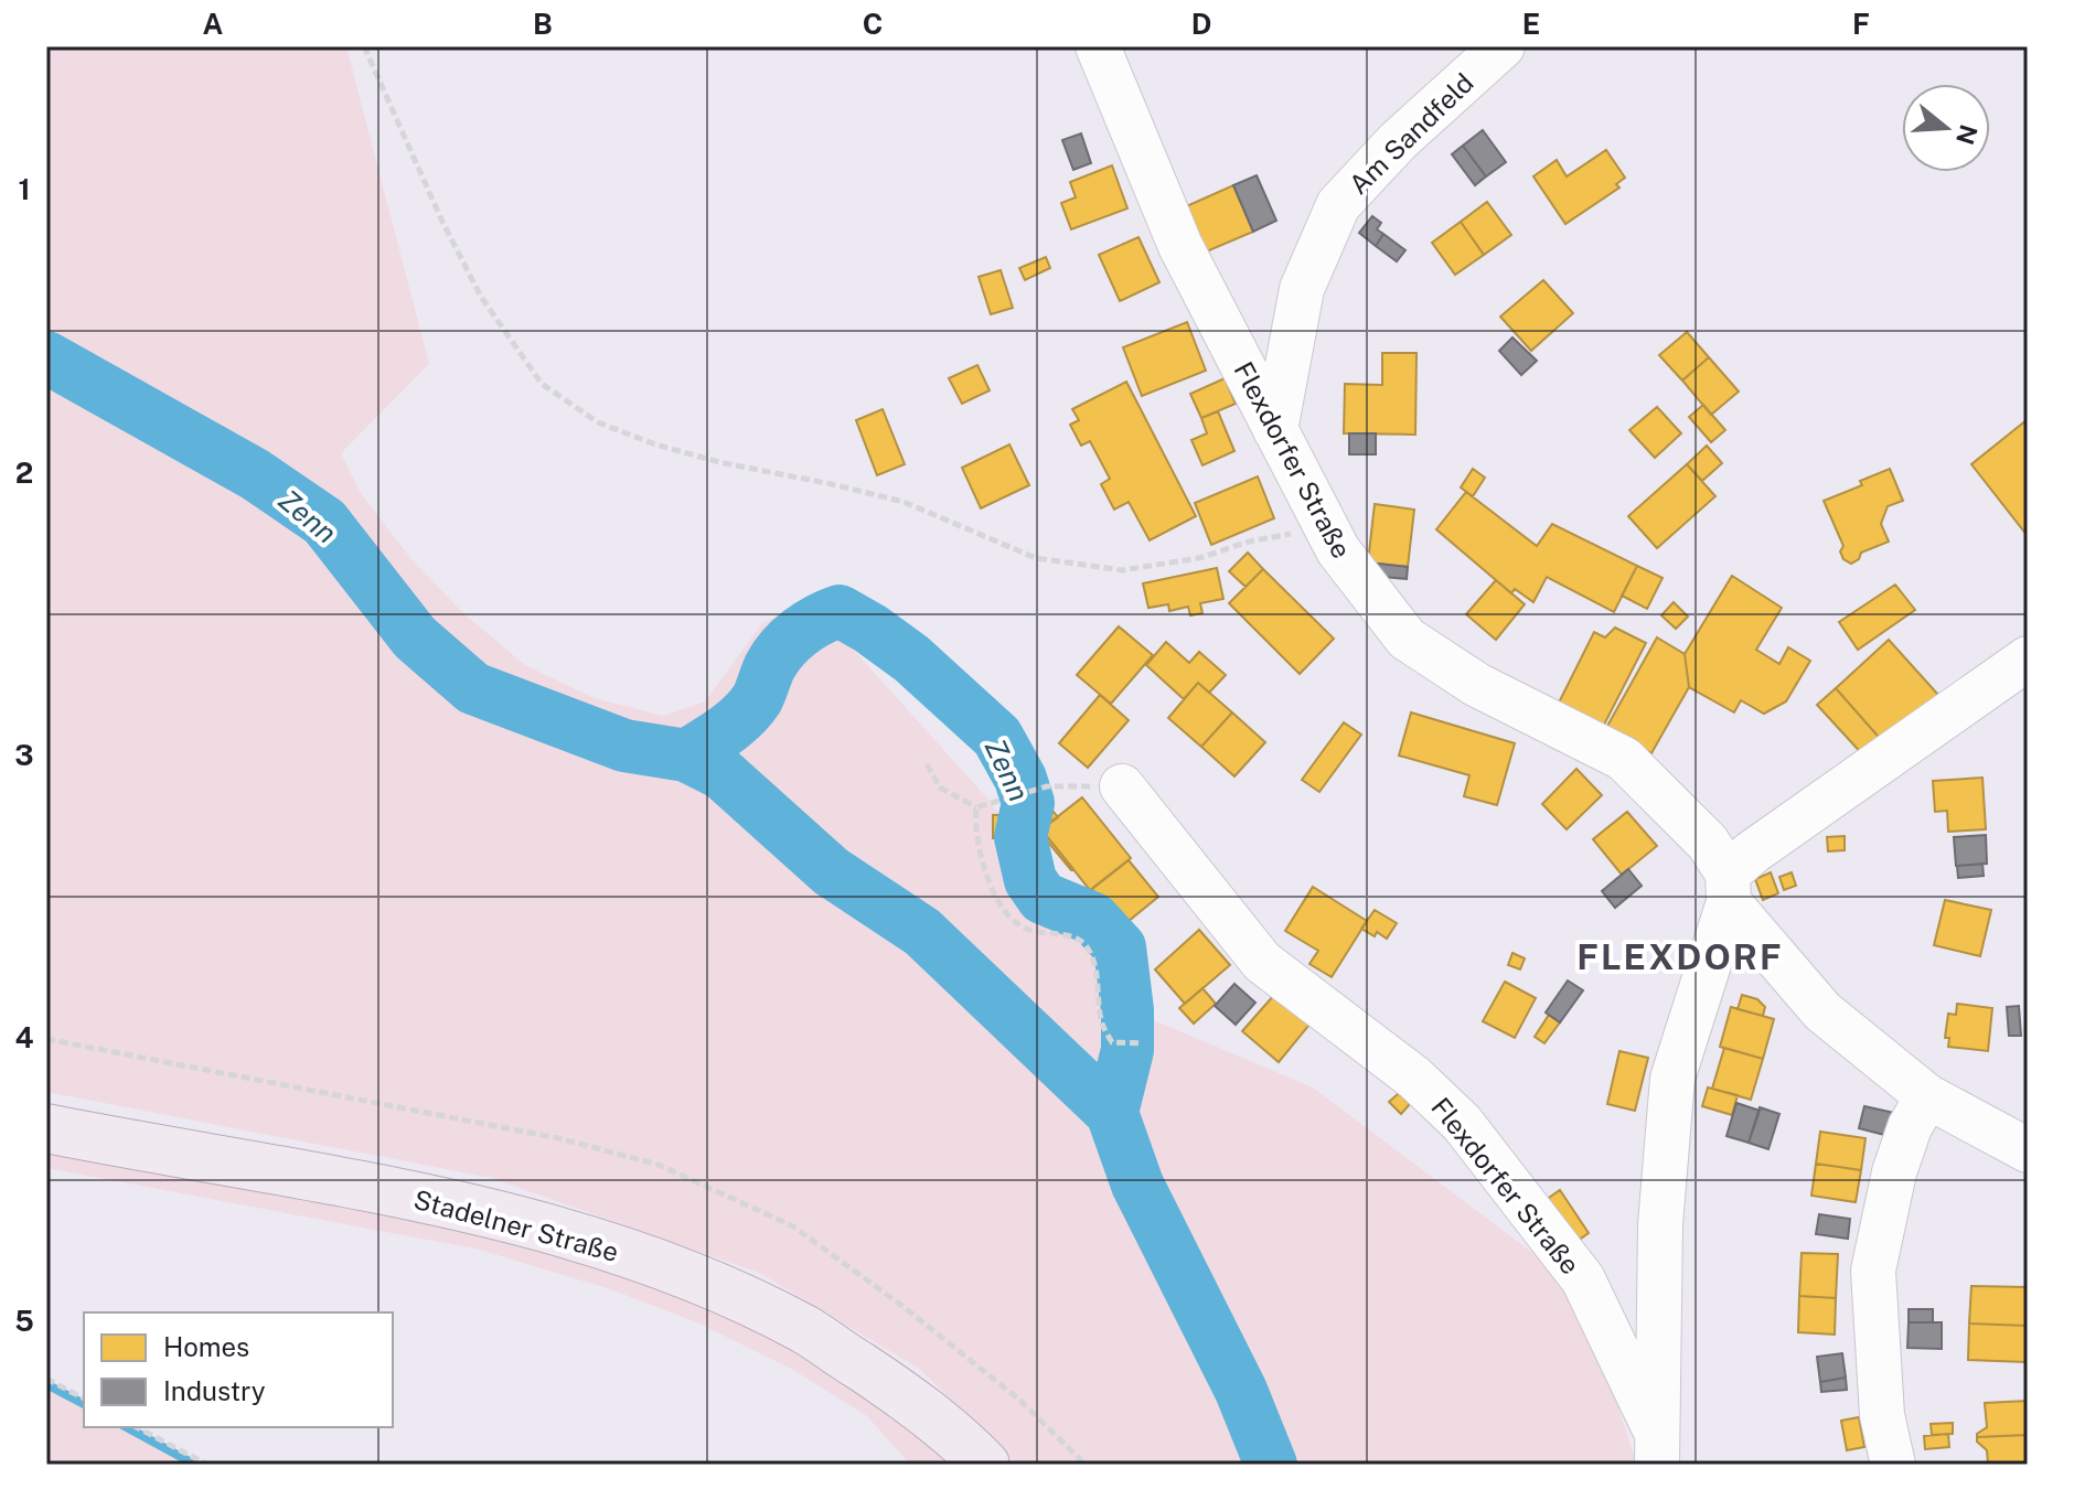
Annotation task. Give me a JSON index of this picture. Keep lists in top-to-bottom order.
{
  "streets": {
    "main road": ["Stadelner Straße"],
    "street": ["Am Sandfeld", "Flexdorfer Straße"]
  },
  "crossings": [
    ["Am Sandfeld", "Flexdorfer Straße"]
  ],
  "districts": ["FLEXDORF"],
  "water": ["Zenn"],
  "legend": ["Homes", "Industry"],
  "north": "right",
  "grid": {
    "columns": [
      "A",
      "B",
      "C",
      "D",
      "E",
      "F"
    ],
    "rows": [
      "1",
      "2",
      "3",
      "4",
      "5"
    ]
  }
}
